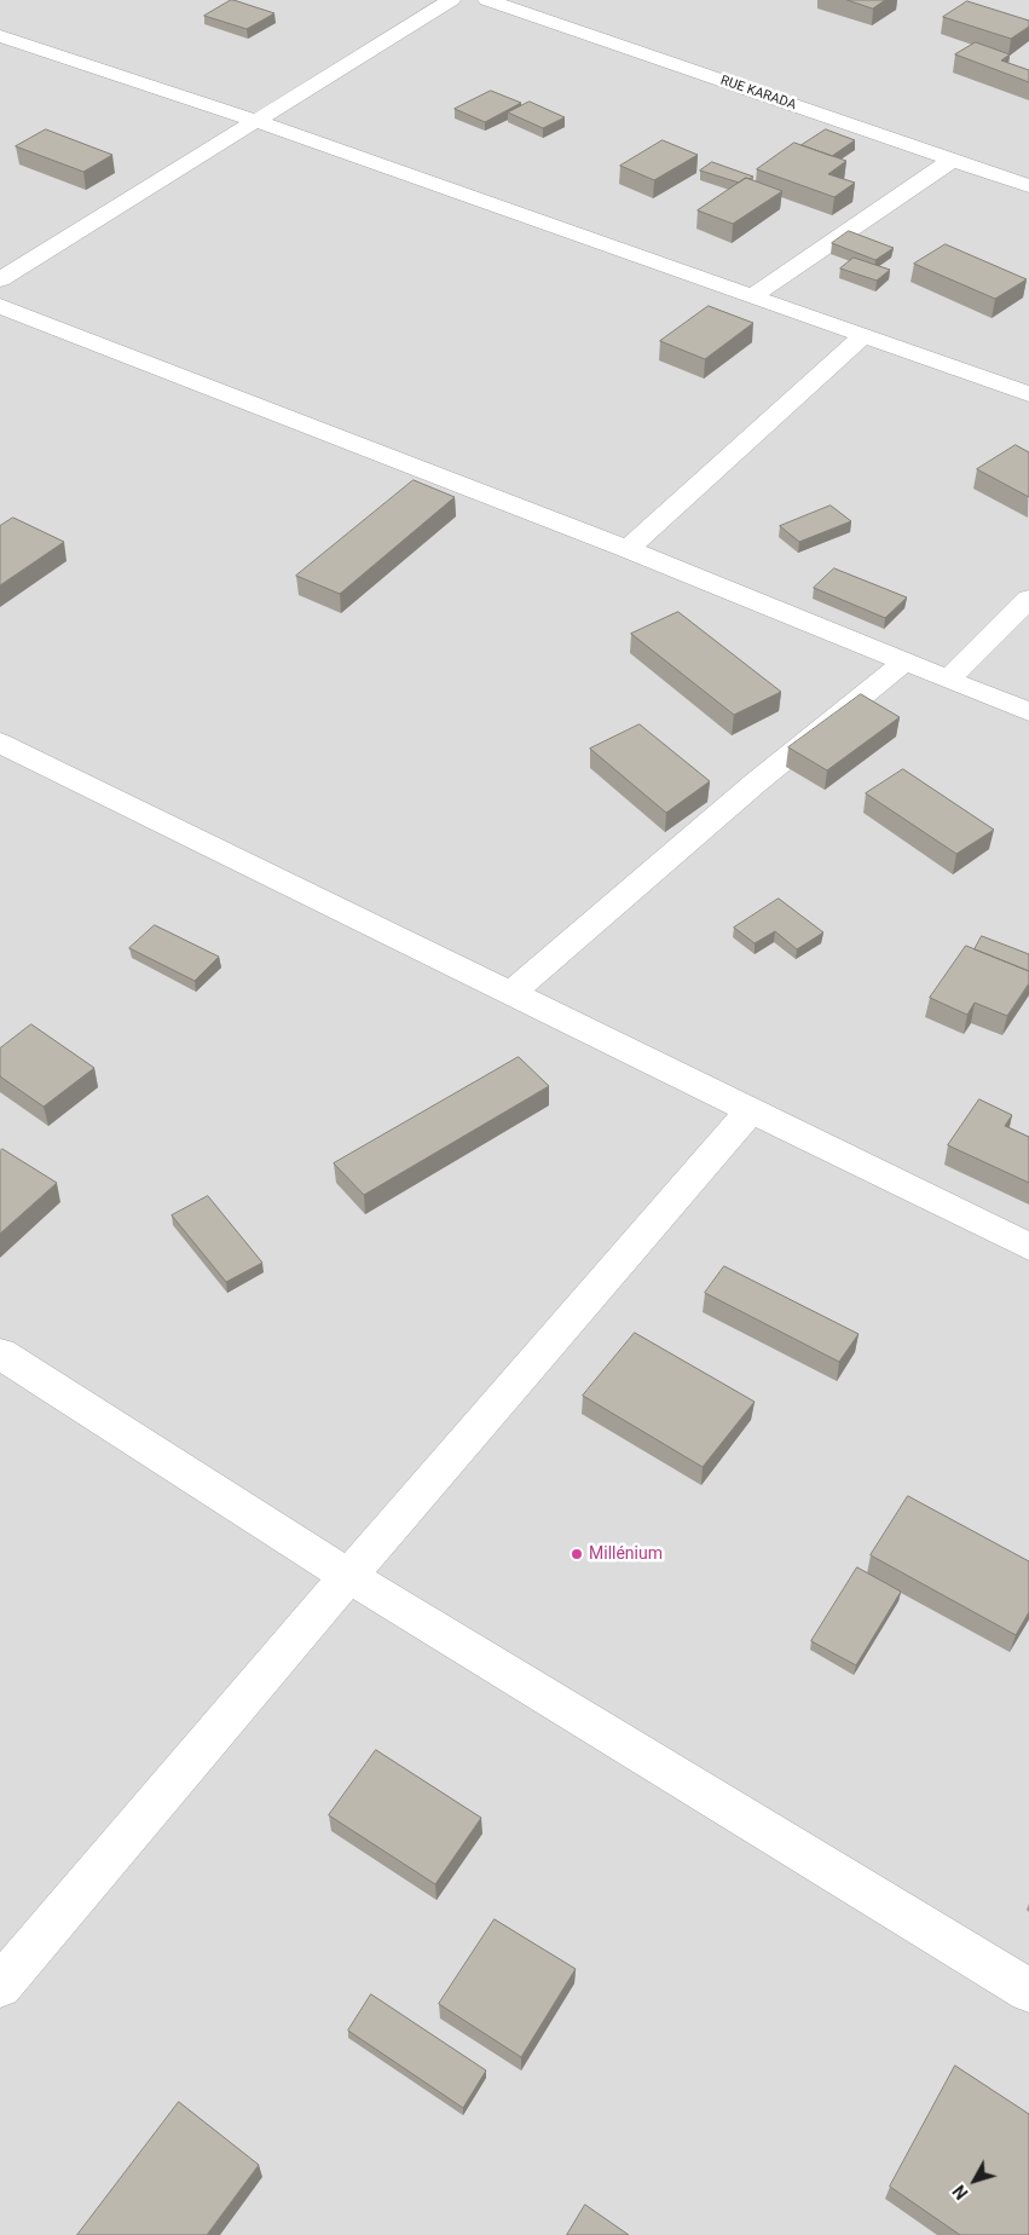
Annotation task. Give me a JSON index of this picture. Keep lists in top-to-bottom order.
{
  "streets": {
    "street": ["RUE KARADA"]
  },
  "places": ["Millénium"],
  "north": "bottom left"
}
